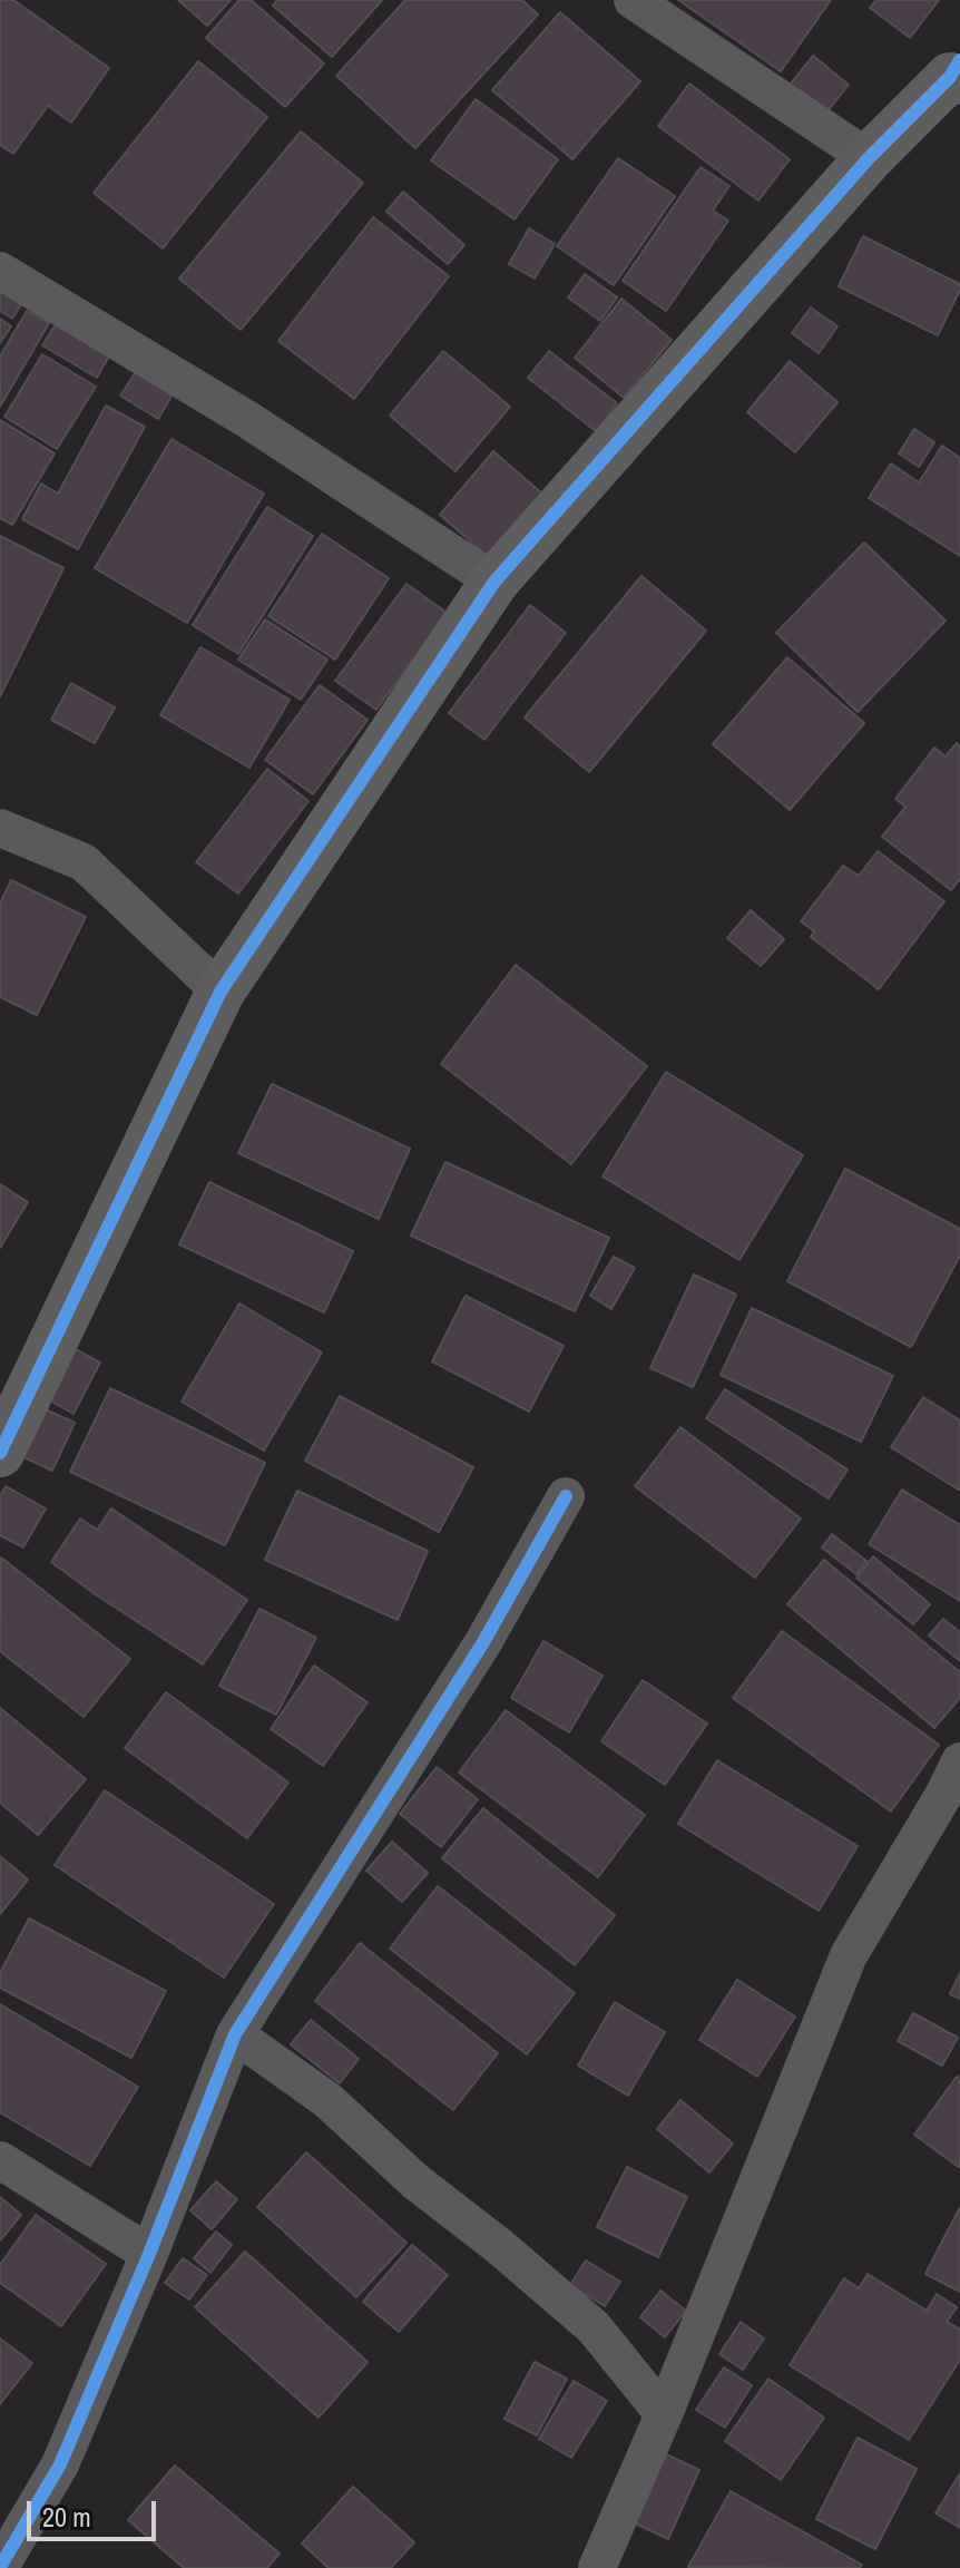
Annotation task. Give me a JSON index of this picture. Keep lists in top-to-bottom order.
{
  "scale_bar": "20 m"
}
